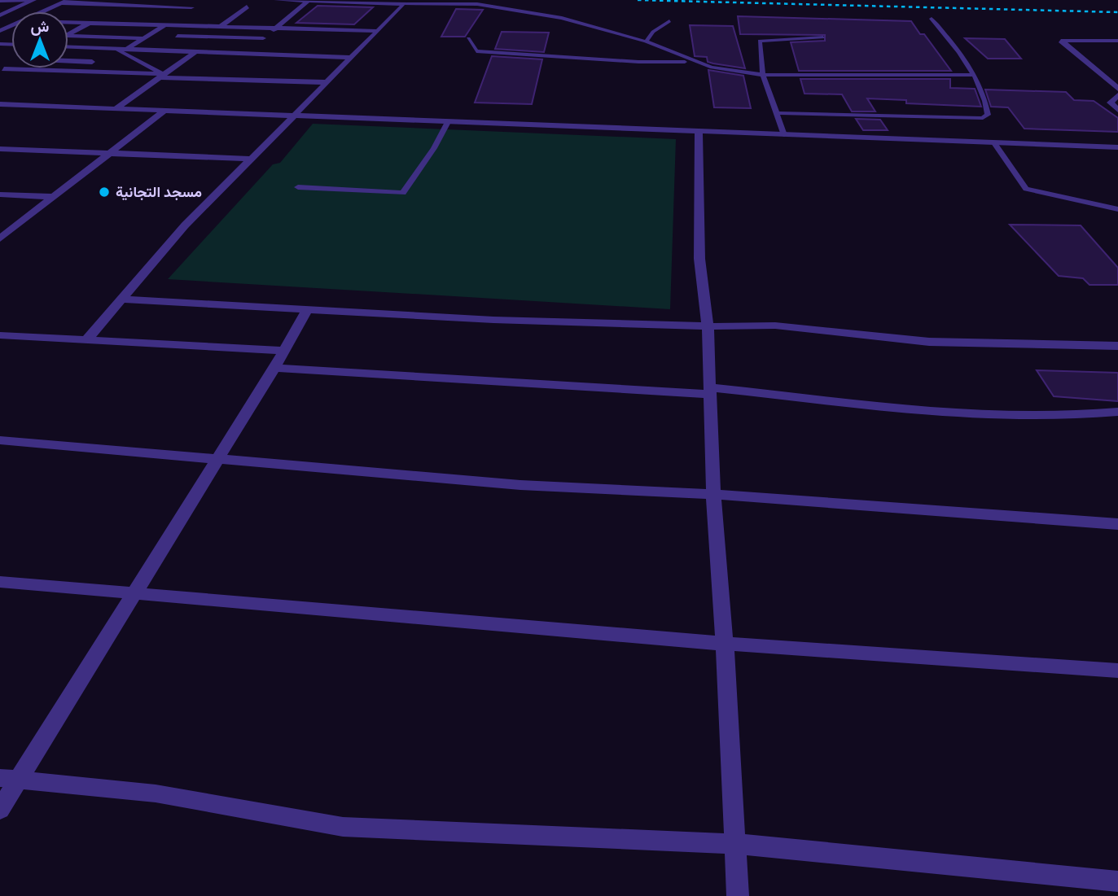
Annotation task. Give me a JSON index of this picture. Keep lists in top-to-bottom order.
{
  "places": ["مسجد التجانية"],
  "north": "top"
}
